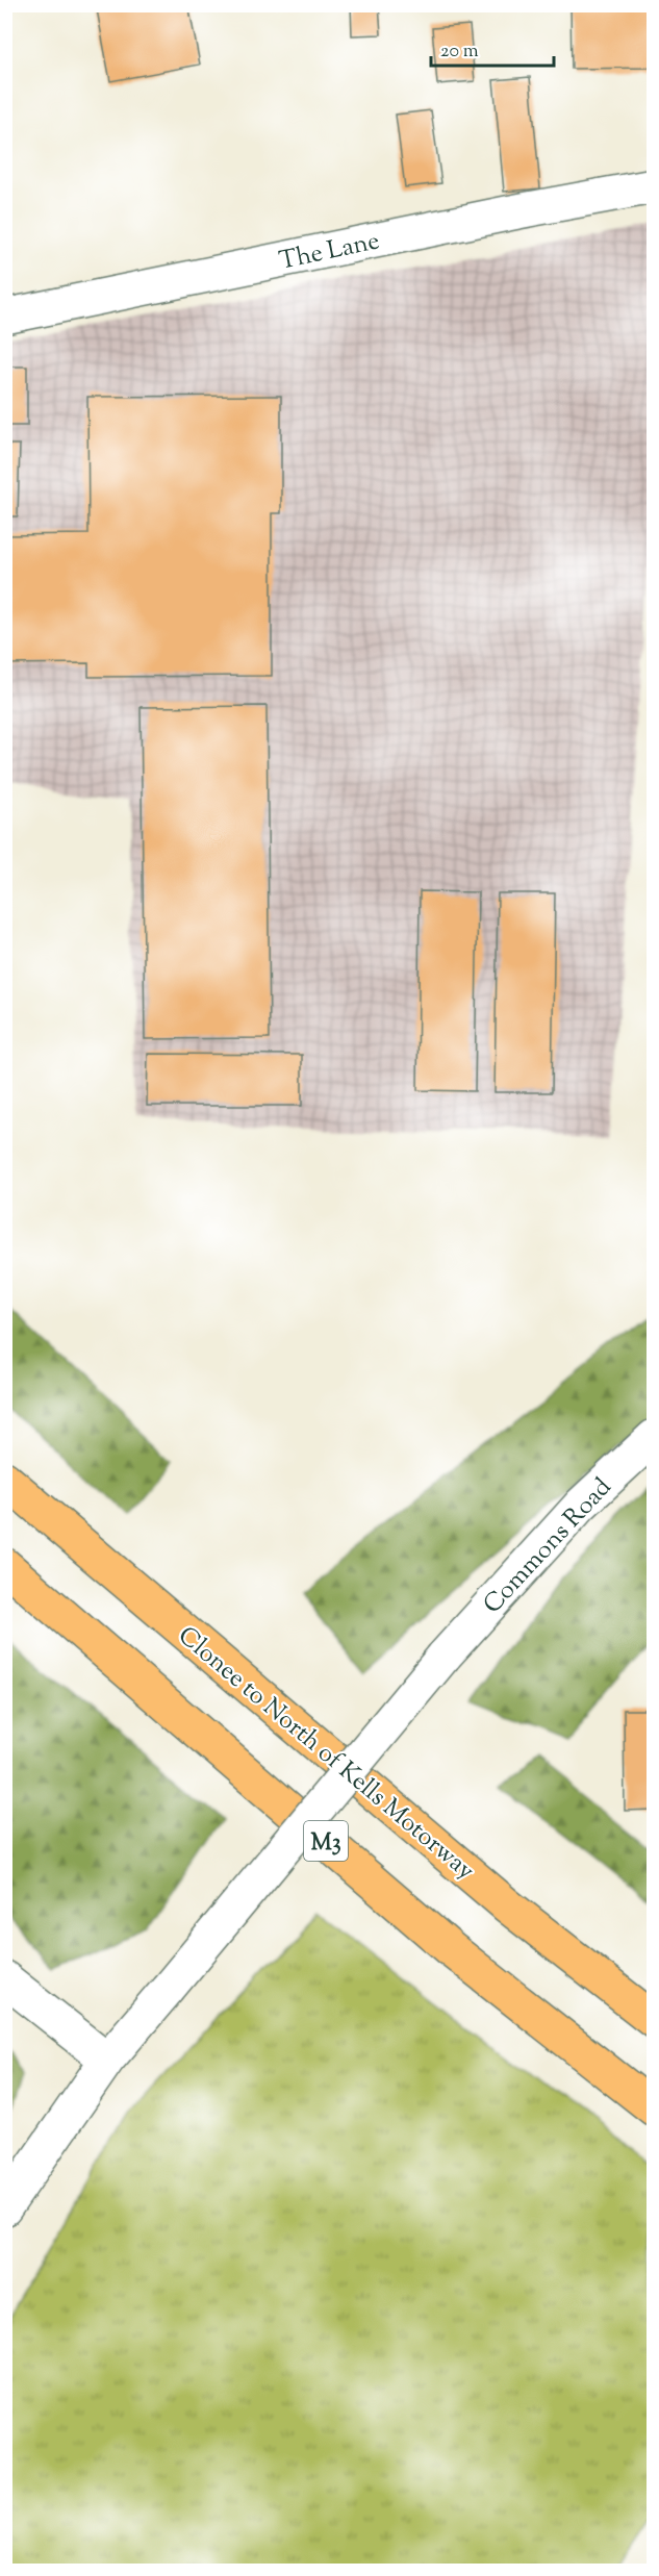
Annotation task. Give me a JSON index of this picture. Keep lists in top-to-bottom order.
{
  "streets": {
    "highway": ["Clonee to North of Kells Motorway", "M3"],
    "street": ["The Lane", "Commons Road"]
  },
  "scale_bar": "20 m"
}
